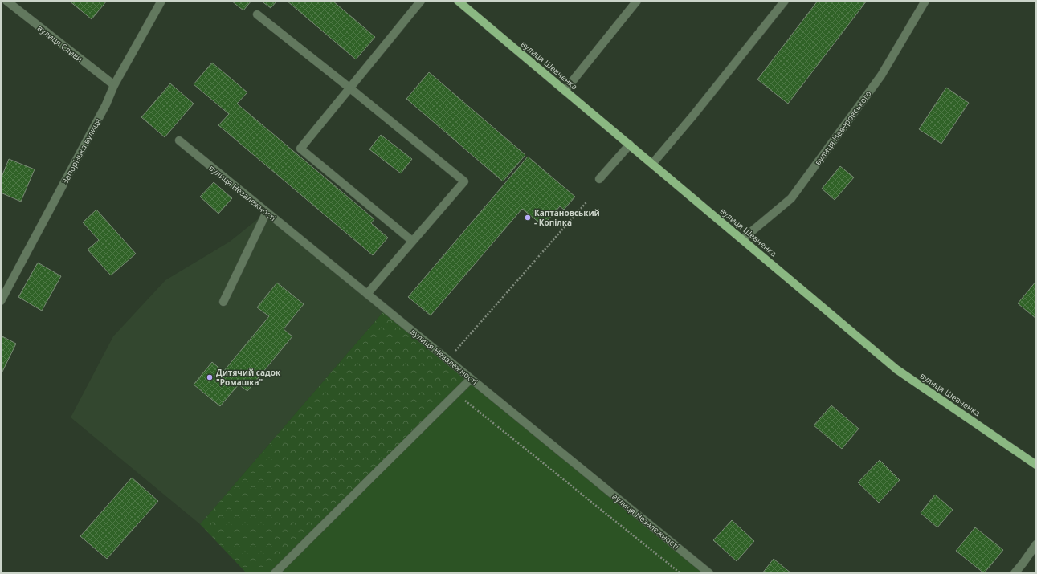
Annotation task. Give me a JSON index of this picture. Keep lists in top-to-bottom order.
{
  "streets": {
    "main road": ["вулиця Шевченка"],
    "street": [
      "вулиця Сливи",
      "вулиця Неверовського",
      "Запорізька вулиця",
      "вулиця Незалежності"
    ]
  },
  "crossings": [
    ["вулиця Сливи", "Запорізька вулиця"],
    ["вулиця Шевченка", "вулиця Неверовського"]
  ],
  "places": ["Каптановський - Копілка", "Дитячий садок \"Ромашка\""]
}
